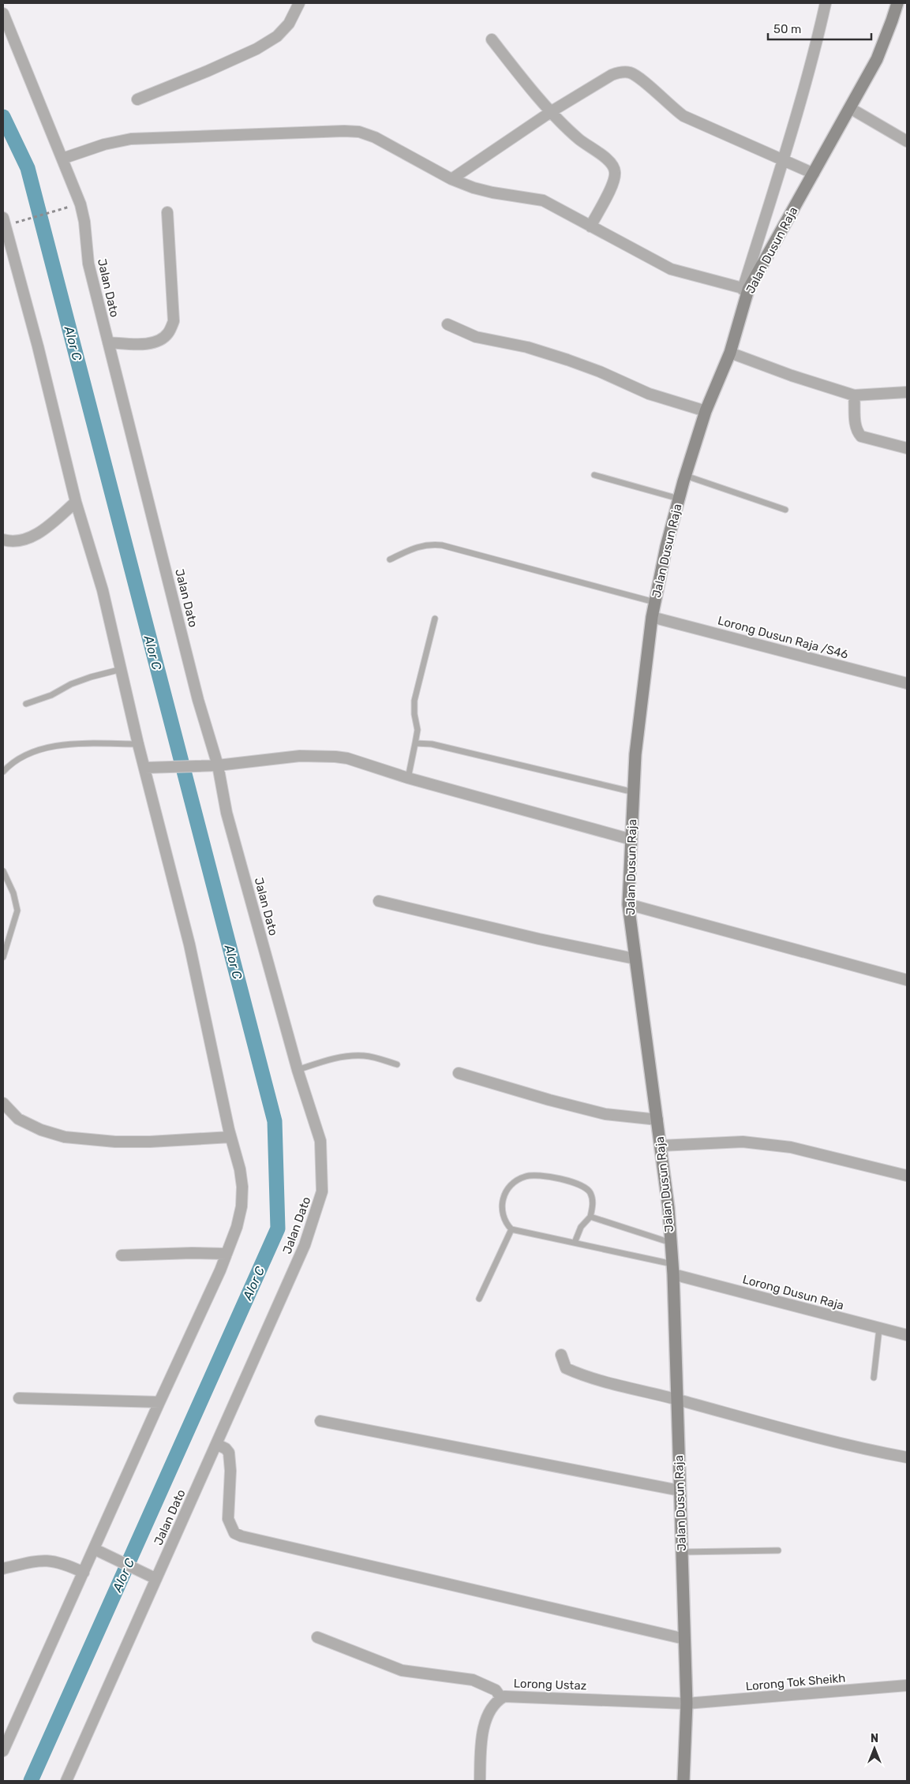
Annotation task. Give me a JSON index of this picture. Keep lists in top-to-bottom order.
{
  "streets": {
    "main road": ["Jalan Dusun Raja"],
    "street": [
      "Jalan Dato",
      "Lorong Dusun Raja /S46",
      "Lorong Dusun Raja",
      "Lorong Tok Sheikh",
      "Lorong Ustaz"
    ]
  },
  "crossings": [
    ["Jalan Dusun Raja", "Lorong Dusun Raja /S46"],
    ["Jalan Dusun Raja", "Lorong Dusun Raja"],
    ["Jalan Dusun Raja", "Lorong Tok Sheikh"],
    ["Jalan Dusun Raja", "Lorong Ustaz"],
    ["Lorong Tok Sheikh", "Lorong Ustaz"]
  ],
  "water": ["Alor C"],
  "scale_bar": "50 m",
  "north": "top"
}
